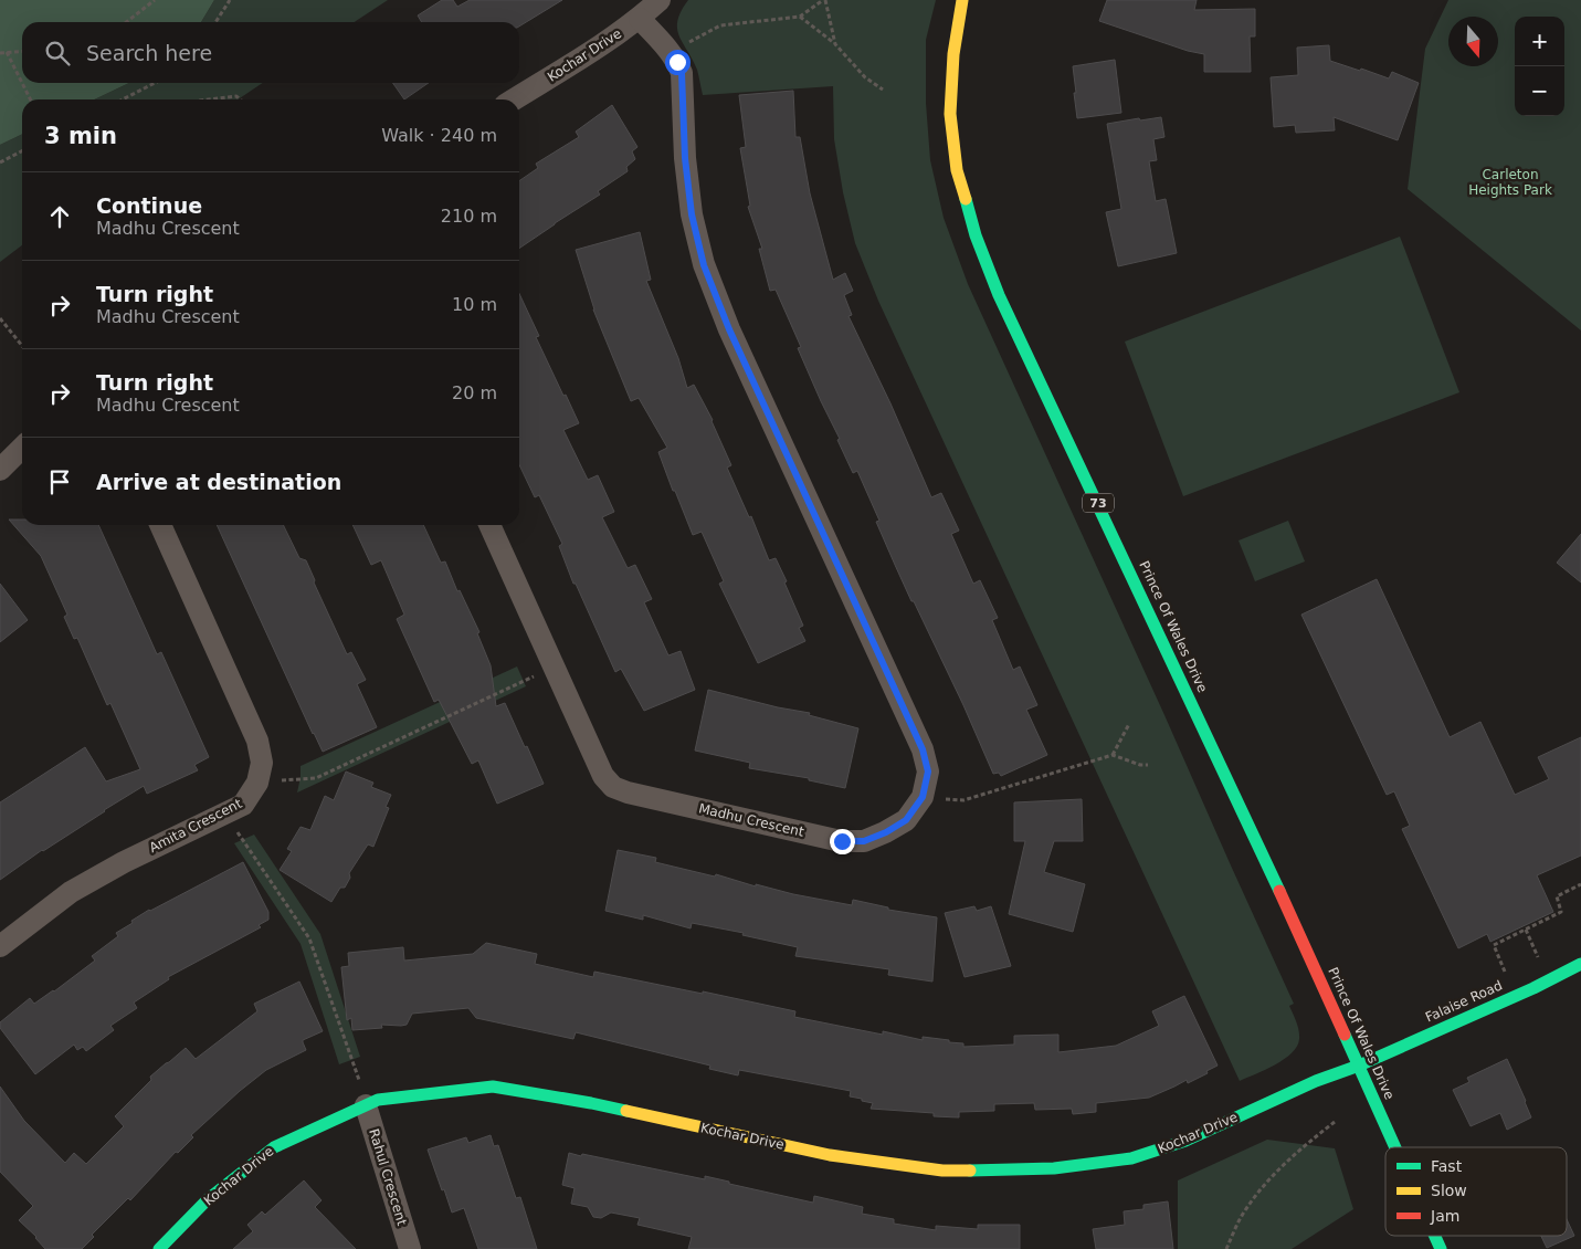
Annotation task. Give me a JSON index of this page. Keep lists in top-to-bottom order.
{
  "streets": {
    "street": [
      "Kochar Drive",
      "73",
      "Prince Of Wales Drive",
      "Madhu Crescent",
      "Amita Crescent",
      "Falaise Road",
      "Rahul Crescent"
    ]
  },
  "crossings": [
    ["Kochar Drive", "Prince Of Wales Drive"],
    ["Kochar Drive", "Madhu Crescent"],
    ["Kochar Drive", "Falaise Road"],
    ["Kochar Drive", "Rahul Crescent"],
    ["Prince Of Wales Drive", "Falaise Road"]
  ],
  "parks": ["Carleton Heights Park"],
  "legend": ["Fast", "Slow", "Jam"],
  "north": "bottom",
  "page": {
    "map_buttons": ["+", "−"],
    "search": "Search here",
    "heading": ["3 min", "Walk · 240 m"],
    "list": [
      ["Continue", "Madhu Crescent", "210 m"],
      ["Turn right", "Madhu Crescent", "10 m"],
      ["Turn right", "Madhu Crescent", "20 m"],
      "Arrive at destination"
    ]
  }
}
